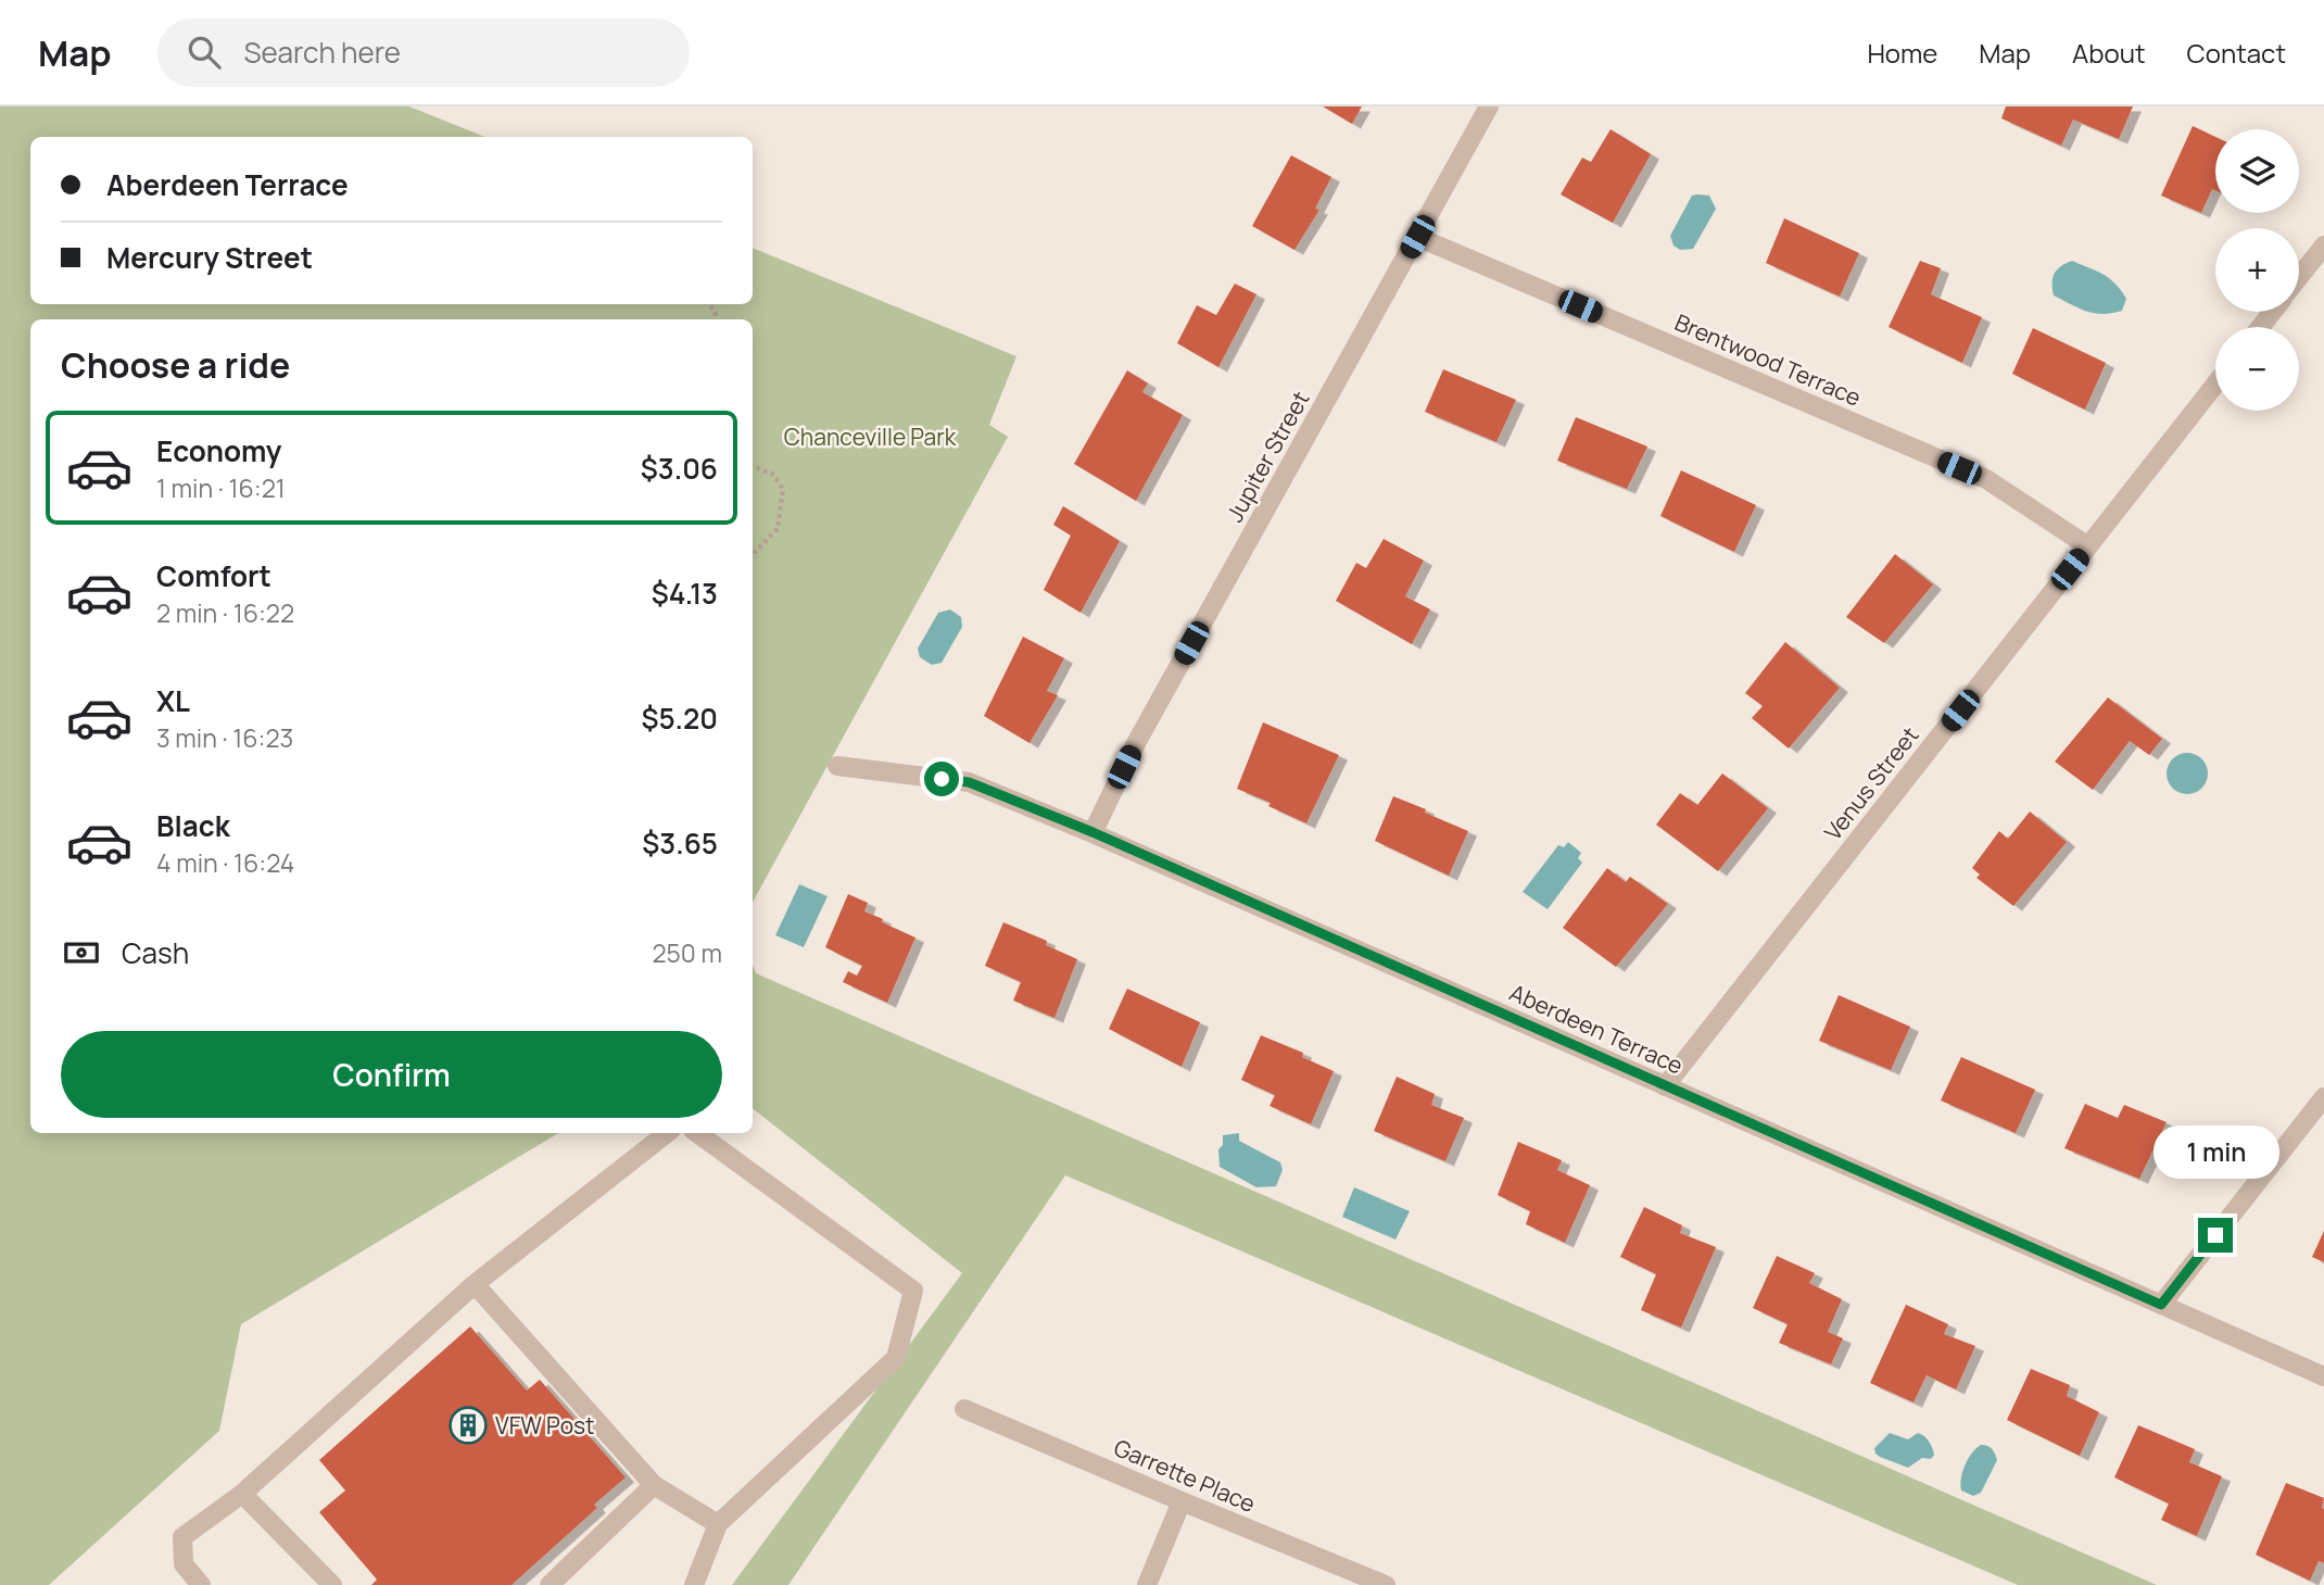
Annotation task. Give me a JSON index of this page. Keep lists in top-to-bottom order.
{
  "streets": {
    "street": [
      "Brentwood Terrace",
      "Jupiter Street",
      "Venus Street",
      "Aberdeen Terrace",
      "Garrette Place"
    ]
  },
  "crossings": [
    ["Brentwood Terrace", "Jupiter Street"],
    ["Brentwood Terrace", "Venus Street"],
    ["Jupiter Street", "Aberdeen Terrace"],
    ["Venus Street", "Aberdeen Terrace"]
  ],
  "parks": ["Chanceville Park"],
  "places": {
    "building": ["VFW Post"]
  },
  "page": {
    "header": "Map",
    "search": "Search here",
    "nav": [
      "Home",
      "Map",
      "About",
      "Contact"
    ],
    "map_buttons": ["+", "−"],
    "banner": ["Aberdeen Terrace", "Mercury Street"],
    "heading": "Choose a ride",
    "list": [
      {
        "name": "Economy",
        "note": "1 min · 16:21",
        "value": "$3.06"
      },
      {
        "name": "Comfort",
        "note": "2 min · 16:22",
        "value": "$4.13"
      },
      {
        "name": "XL",
        "note": "3 min · 16:23",
        "value": "$5.20"
      },
      {
        "name": "Black",
        "note": "4 min · 16:24",
        "value": "$3.65"
      }
    ],
    "pay": ["Cash", "250 m"],
    "buttons": "Confirm",
    "bubble": "1 min"
  }
}
